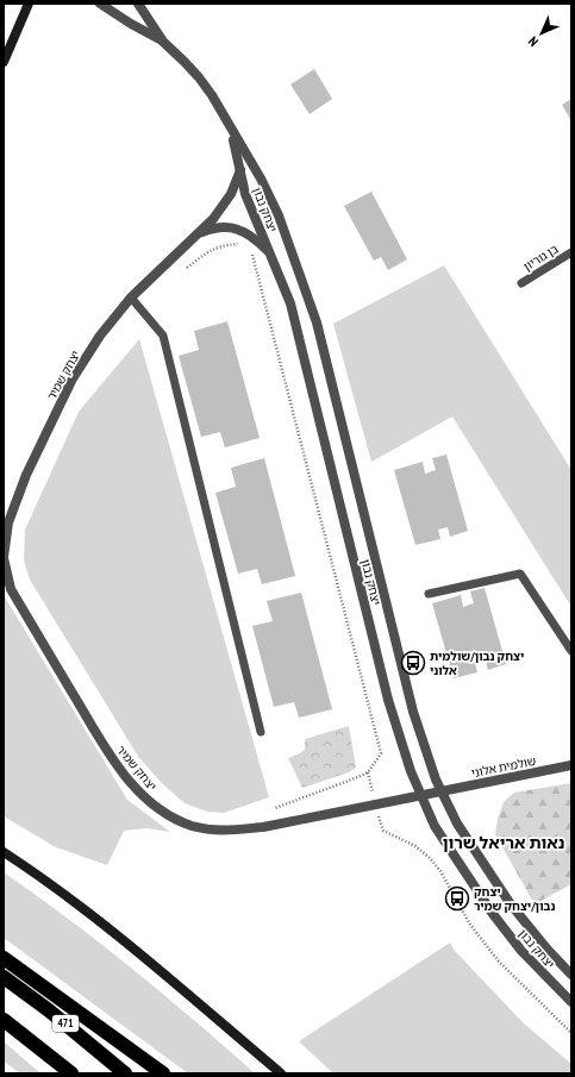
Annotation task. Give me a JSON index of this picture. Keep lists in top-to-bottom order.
{
  "streets": {
    "highway": ["471"],
    "street": ["יצחק נבון", "יצחק שמיר", "שולמית אלוני"],
    "lane": ["בן גוריון"]
  },
  "crossings": [
    ["יצחק נבון", "יצחק שמיר"],
    ["יצחק נבון", "שולמית אלוני"],
    ["יצחק שמיר", "שולמית אלוני"]
  ],
  "districts": ["נאות אריאל שרון"],
  "places": {
    "bus stop": ["יצחק נבון/שולמית אלוני", "יצחק נבון/יצחק שמיר"]
  },
  "north": "bottom left"
}
